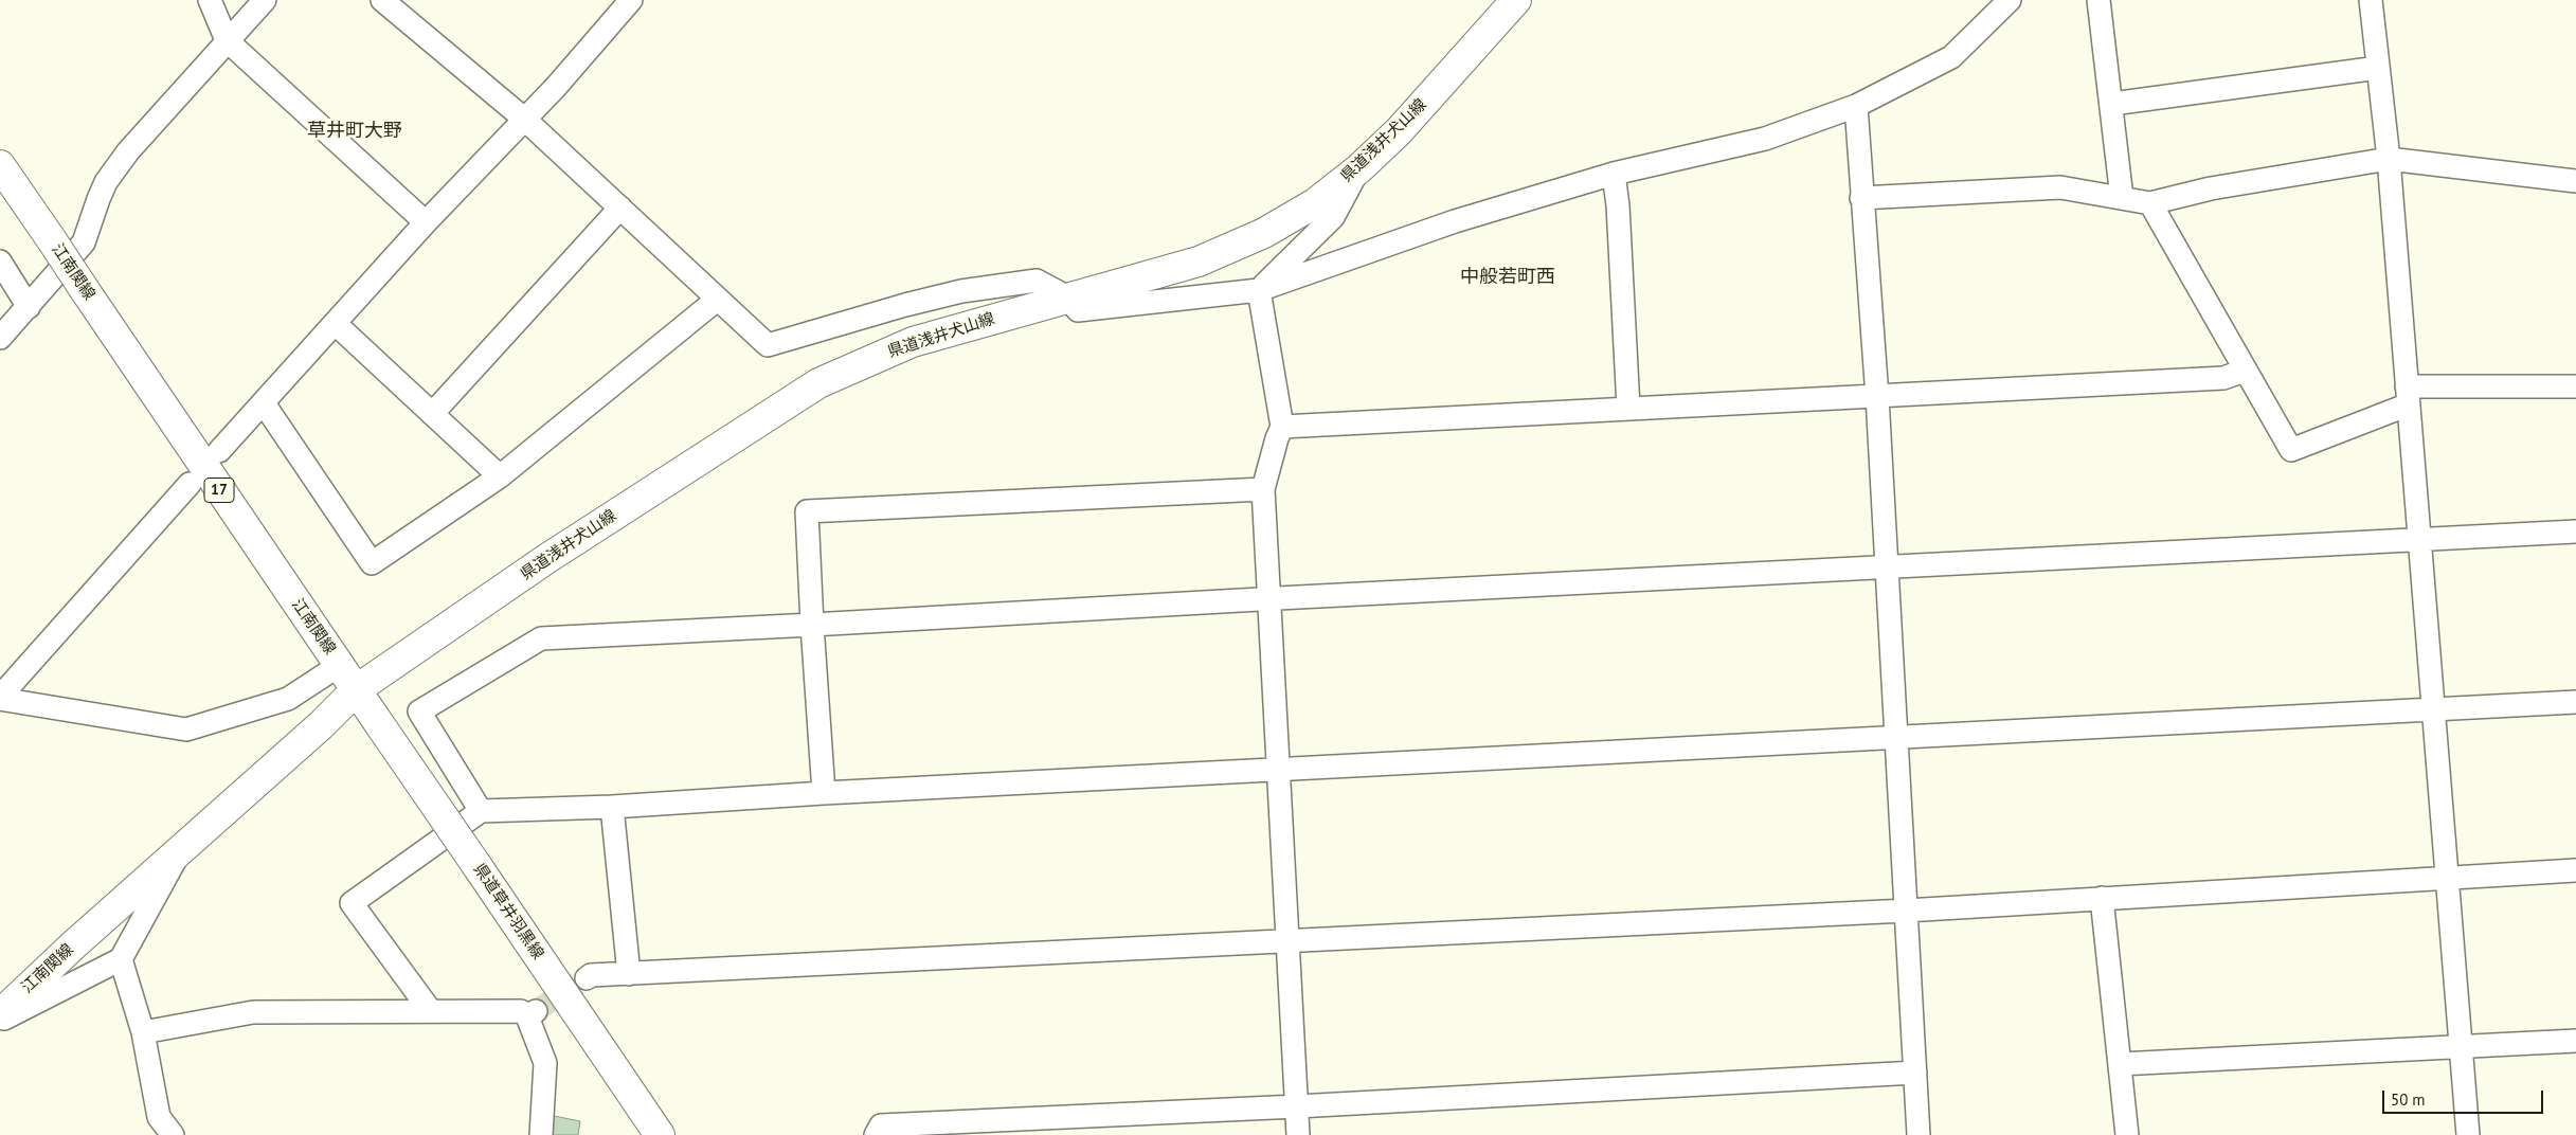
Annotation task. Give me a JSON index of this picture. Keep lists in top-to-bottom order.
{
  "streets": {
    "main road": [
      "県道浅井犬山線",
      "江南関線",
      "17",
      "県道草井羽黒線"
    ]
  },
  "crossings": [
    ["県道浅井犬山線", "江南関線"],
    ["県道浅井犬山線", "県道草井羽黒線"],
    ["江南関線", "県道草井羽黒線"]
  ],
  "districts": ["草井町大野", "中般若町西"],
  "scale_bar": "50 m"
}
